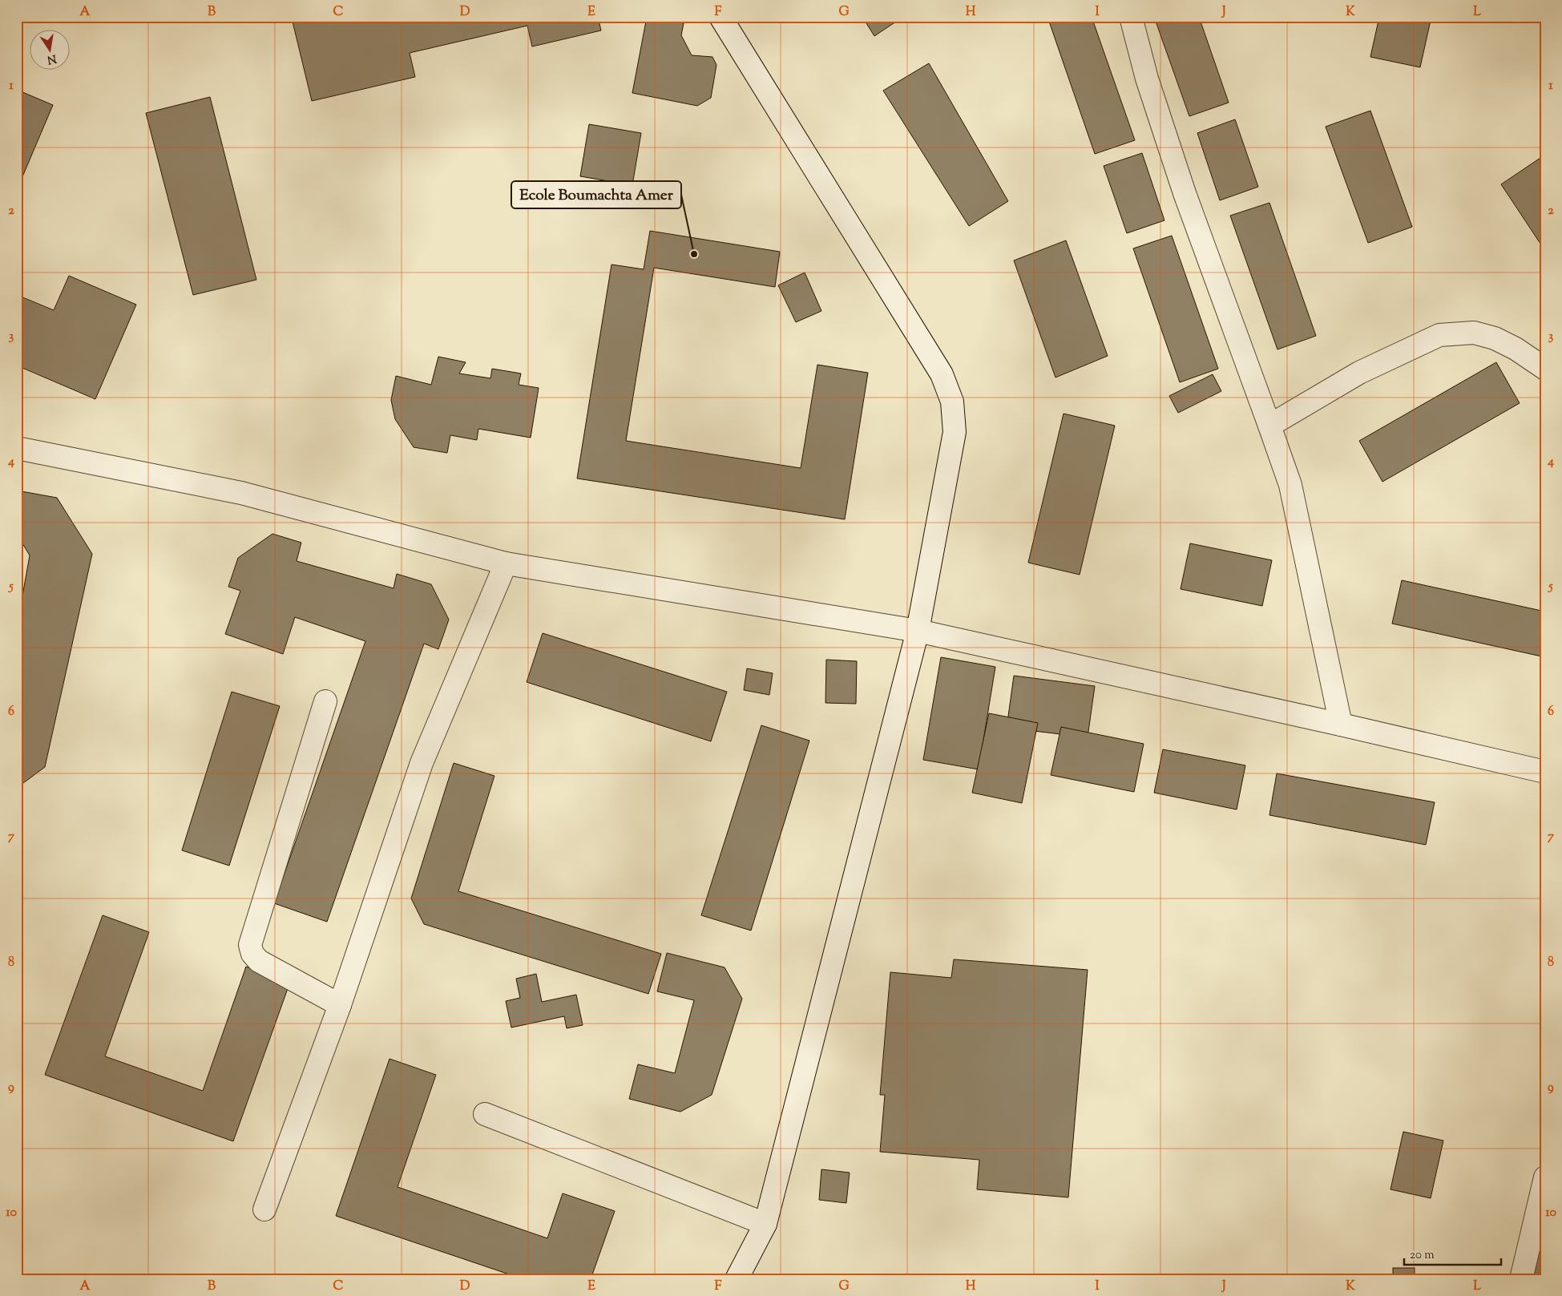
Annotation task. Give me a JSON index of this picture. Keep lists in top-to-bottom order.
{
  "places": ["Ecole Boumachta Amer"],
  "scale_bar": "20 m",
  "north": "bottom",
  "grid": {
    "columns": [
      "A",
      "B",
      "C",
      "D",
      "E",
      "F",
      "G",
      "H",
      "I",
      "J",
      "K",
      "L"
    ],
    "rows": [
      "1",
      "2",
      "3",
      "4",
      "5",
      "6",
      "7",
      "8",
      "9",
      "10"
    ]
  }
}
